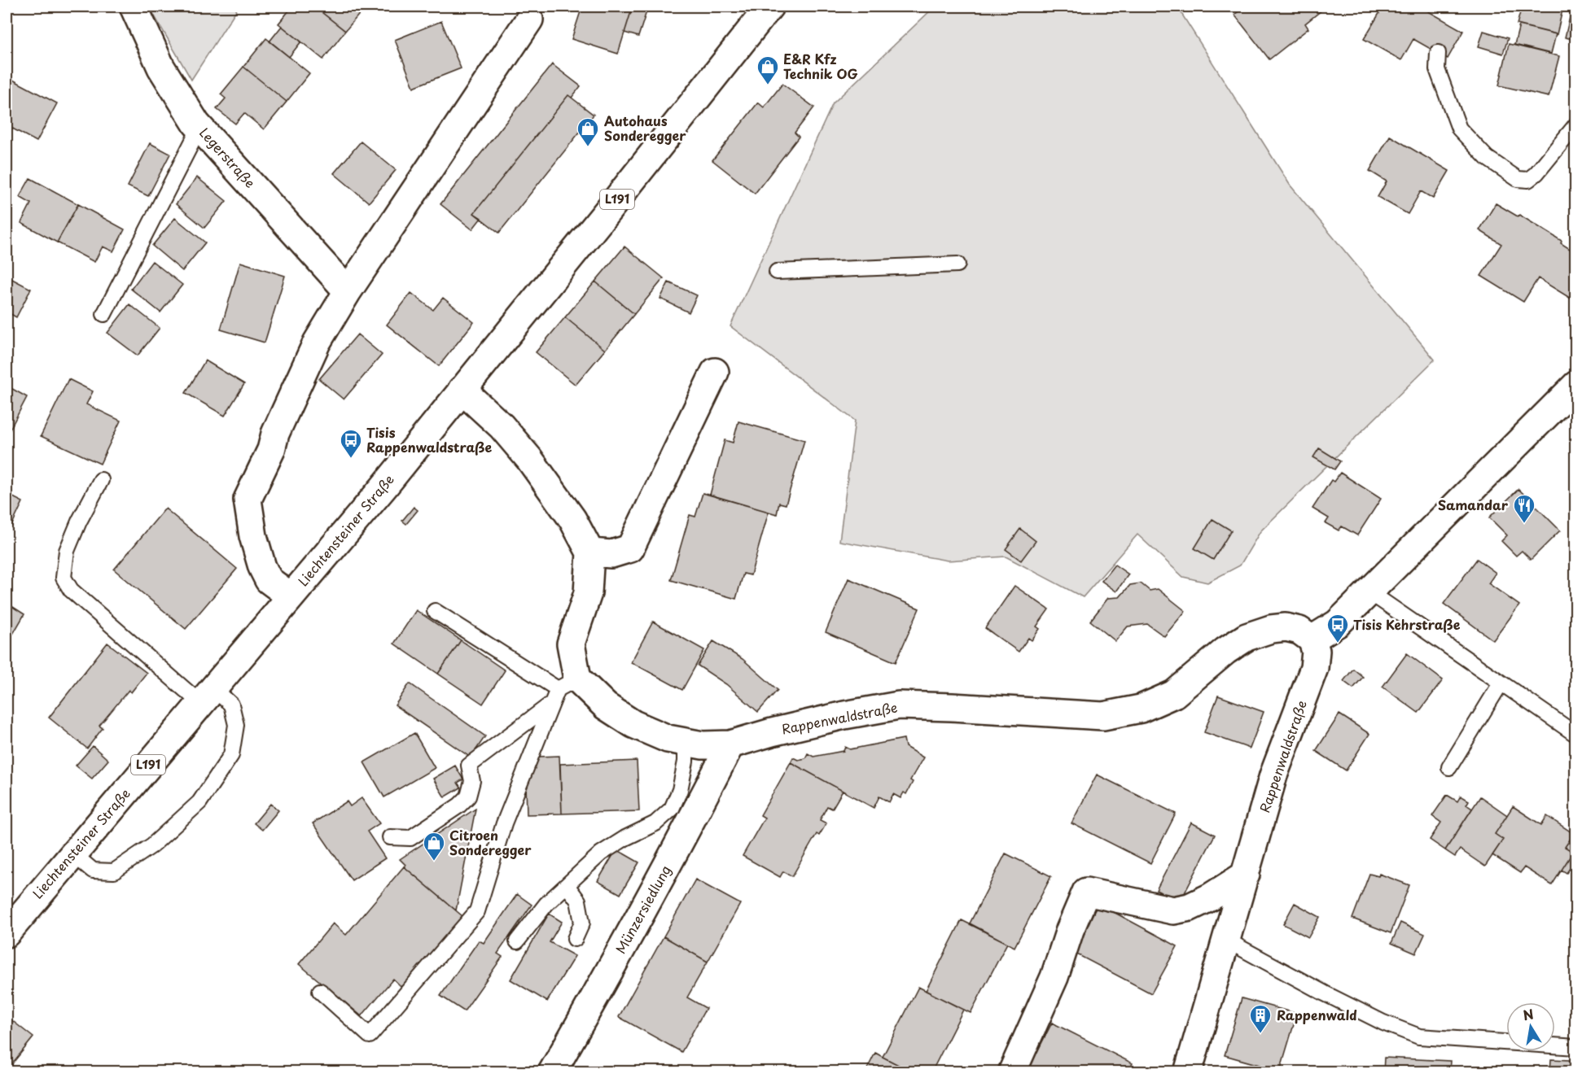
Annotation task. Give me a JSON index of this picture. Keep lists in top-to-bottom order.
{
  "streets": {
    "street": [
      "Legerstraße",
      "L191",
      "Liechtensteiner Straße",
      "Rappenwaldstraße",
      "Münzersiedlung"
    ]
  },
  "crossings": [
    ["Rappenwaldstraße", "Münzersiedlung"]
  ],
  "places": {
    "shop": ["E&R Kfz Technik OG", "Autohaus Sonderegger", "Citroen Sonderegger"],
    "bus stop": ["Tisis Rappenwaldstraße", "Tisis Kehrstraße"],
    "restaurant": ["Samandar"],
    "building": ["Rappenwald"]
  },
  "north": "top"
}
